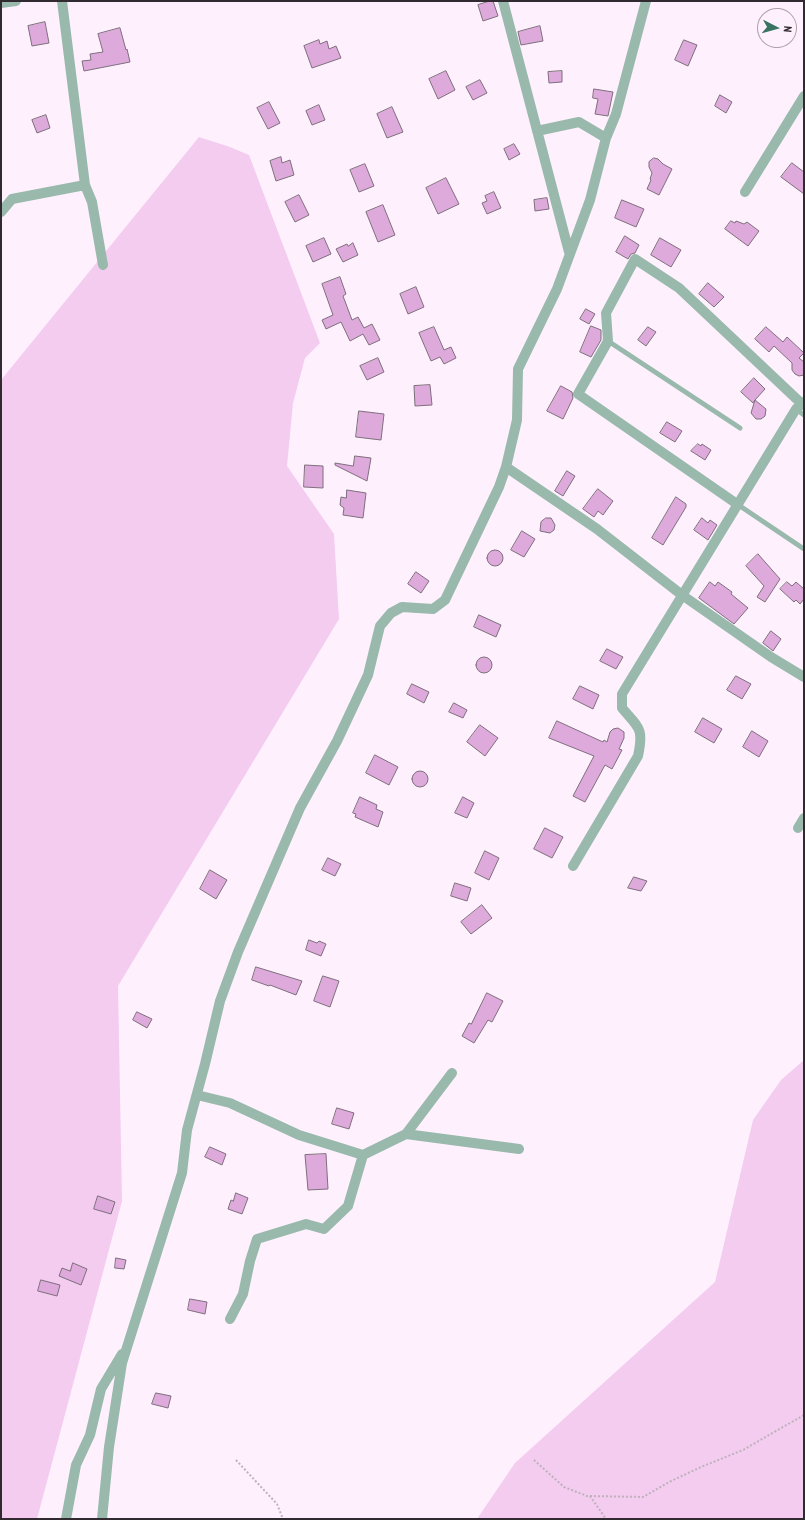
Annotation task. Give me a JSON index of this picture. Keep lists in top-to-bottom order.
{
  "north": "right"
}
